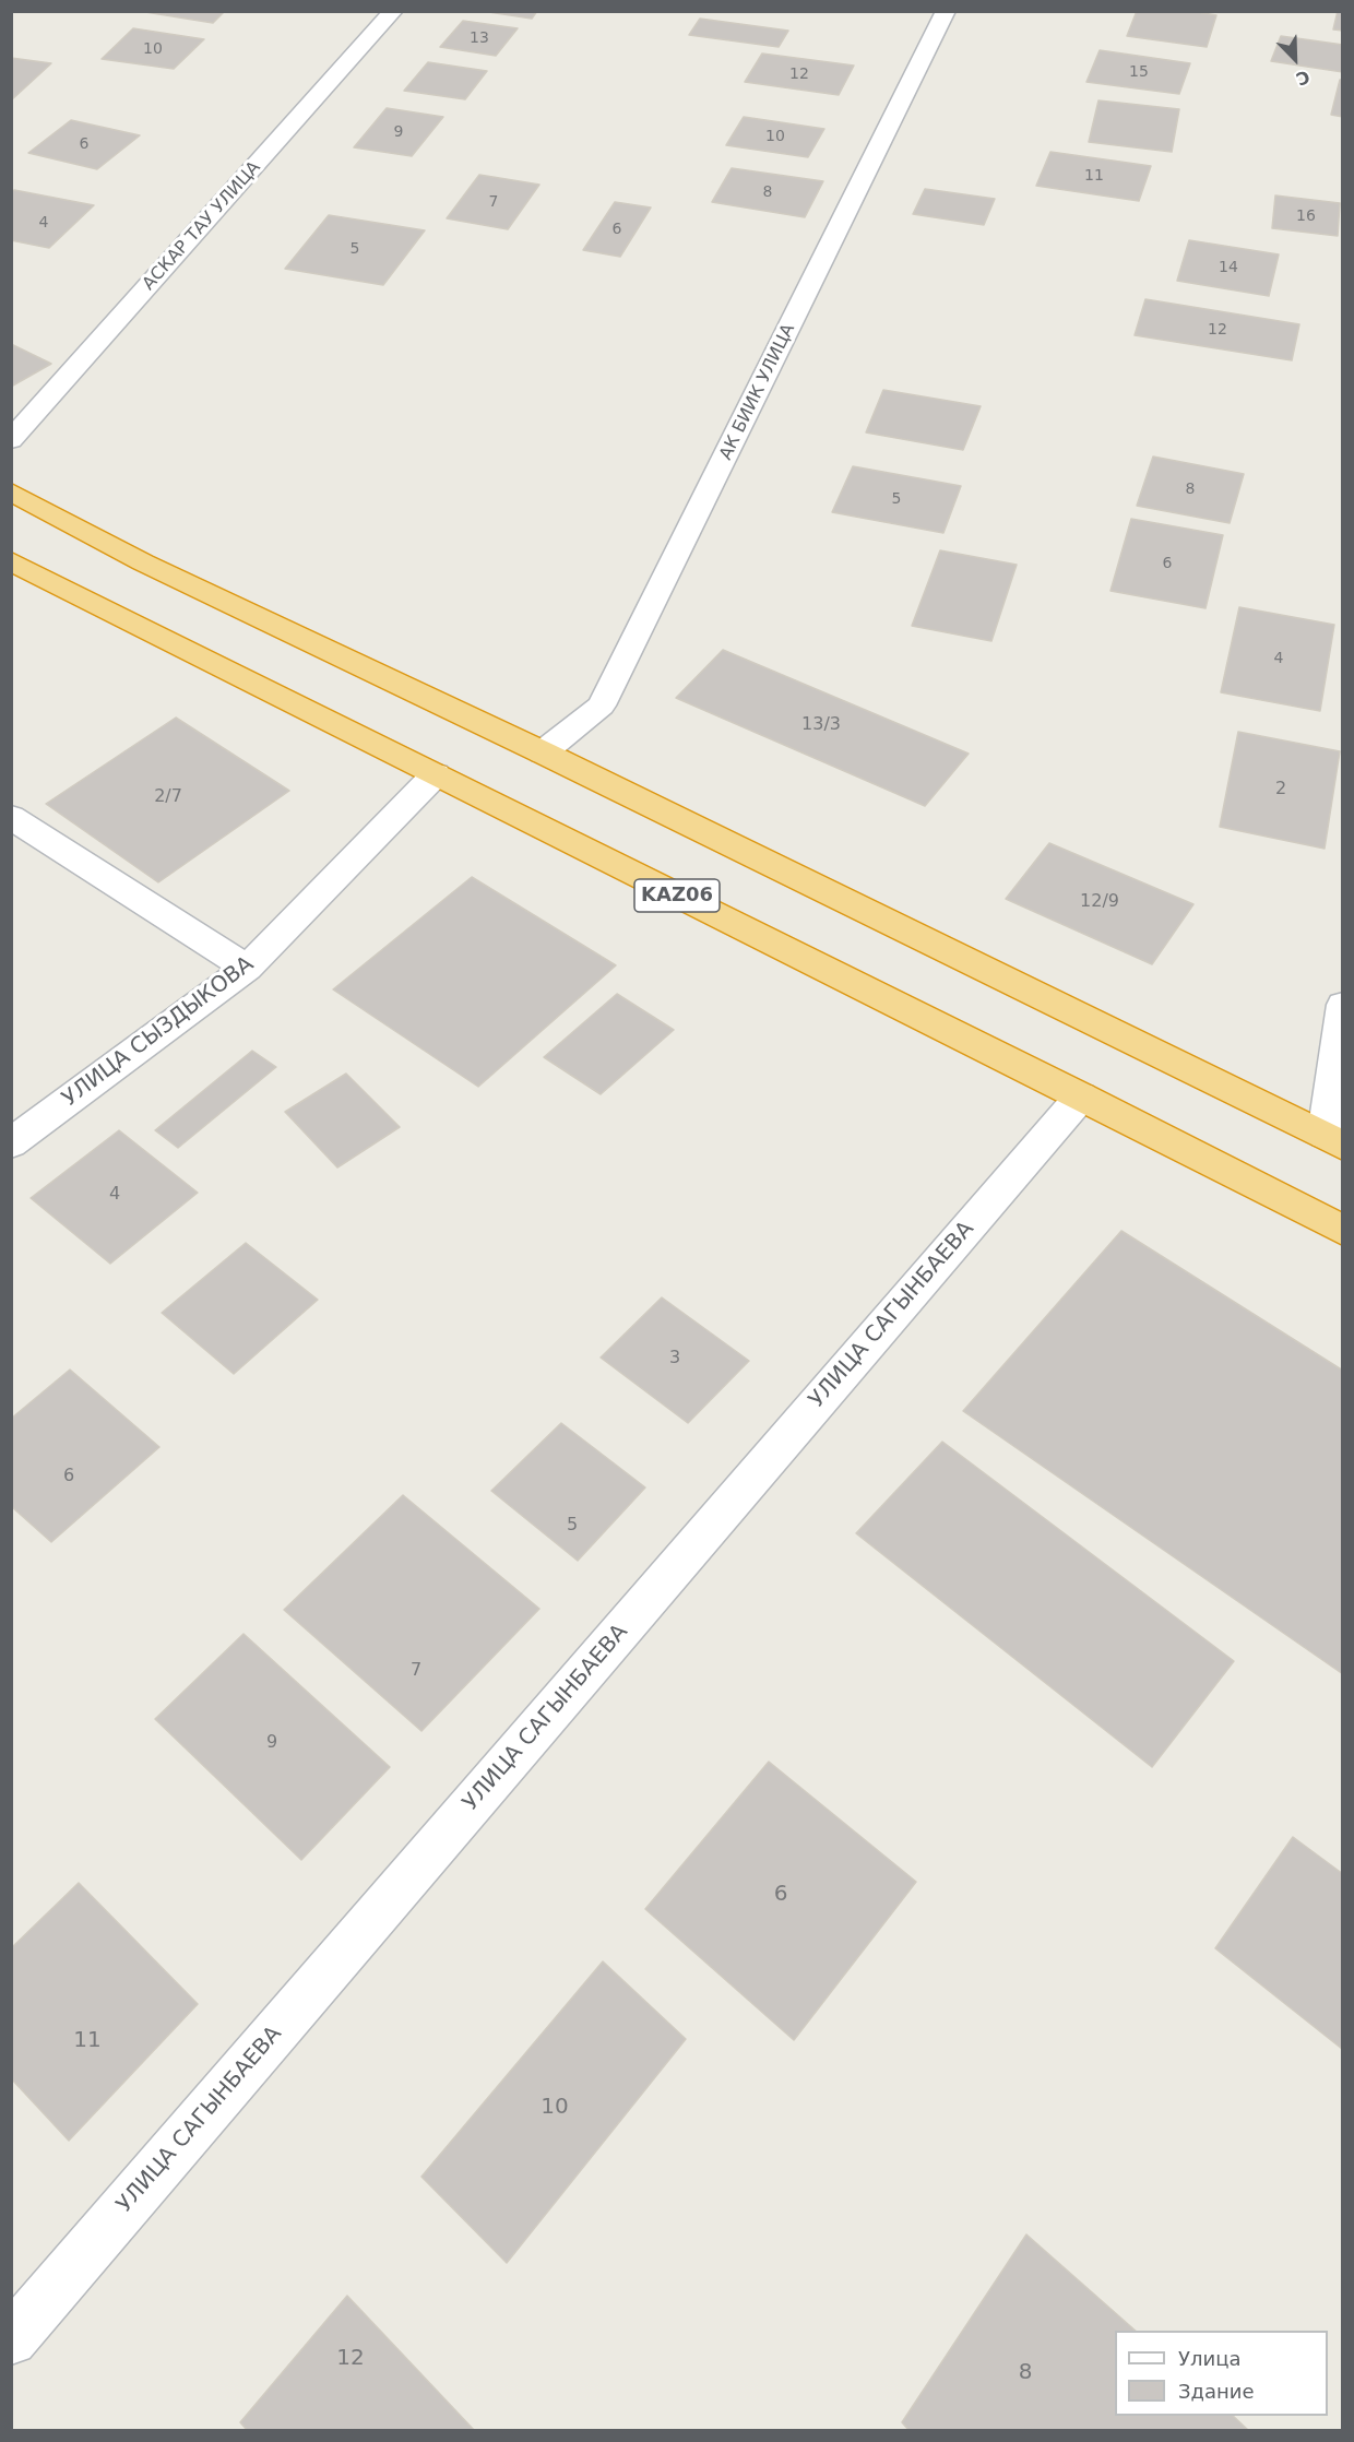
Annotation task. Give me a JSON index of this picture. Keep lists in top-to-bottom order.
{
  "streets": {
    "highway": ["KАZ06"],
    "street": [
      "АСКАР ТАУ УЛИЦА",
      "АК БИИК УЛИЦА",
      "УЛИЦА СЫЗДЫКОВА",
      "УЛИЦА САГЫНБАЕВА"
    ]
  },
  "crossings": [
    ["KАZ06", "УЛИЦА СЫЗДЫКОВА"],
    ["KАZ06", "УЛИЦА САГЫНБАЕВА"]
  ],
  "house_numbers": [
    "13",
    "10",
    "15",
    "12",
    "9",
    "10",
    "6",
    "11",
    "8",
    "7",
    "16",
    "4",
    "6",
    "5",
    "14",
    "12",
    "8",
    "5",
    "6",
    "4",
    "13/3",
    "2",
    "2/7",
    "12/9",
    "4",
    "3",
    "6",
    "5",
    "7",
    "9",
    "6",
    "11",
    "10",
    "12",
    "8"
  ],
  "legend": ["Улица", "Здание"],
  "north": "bottom right"
}
